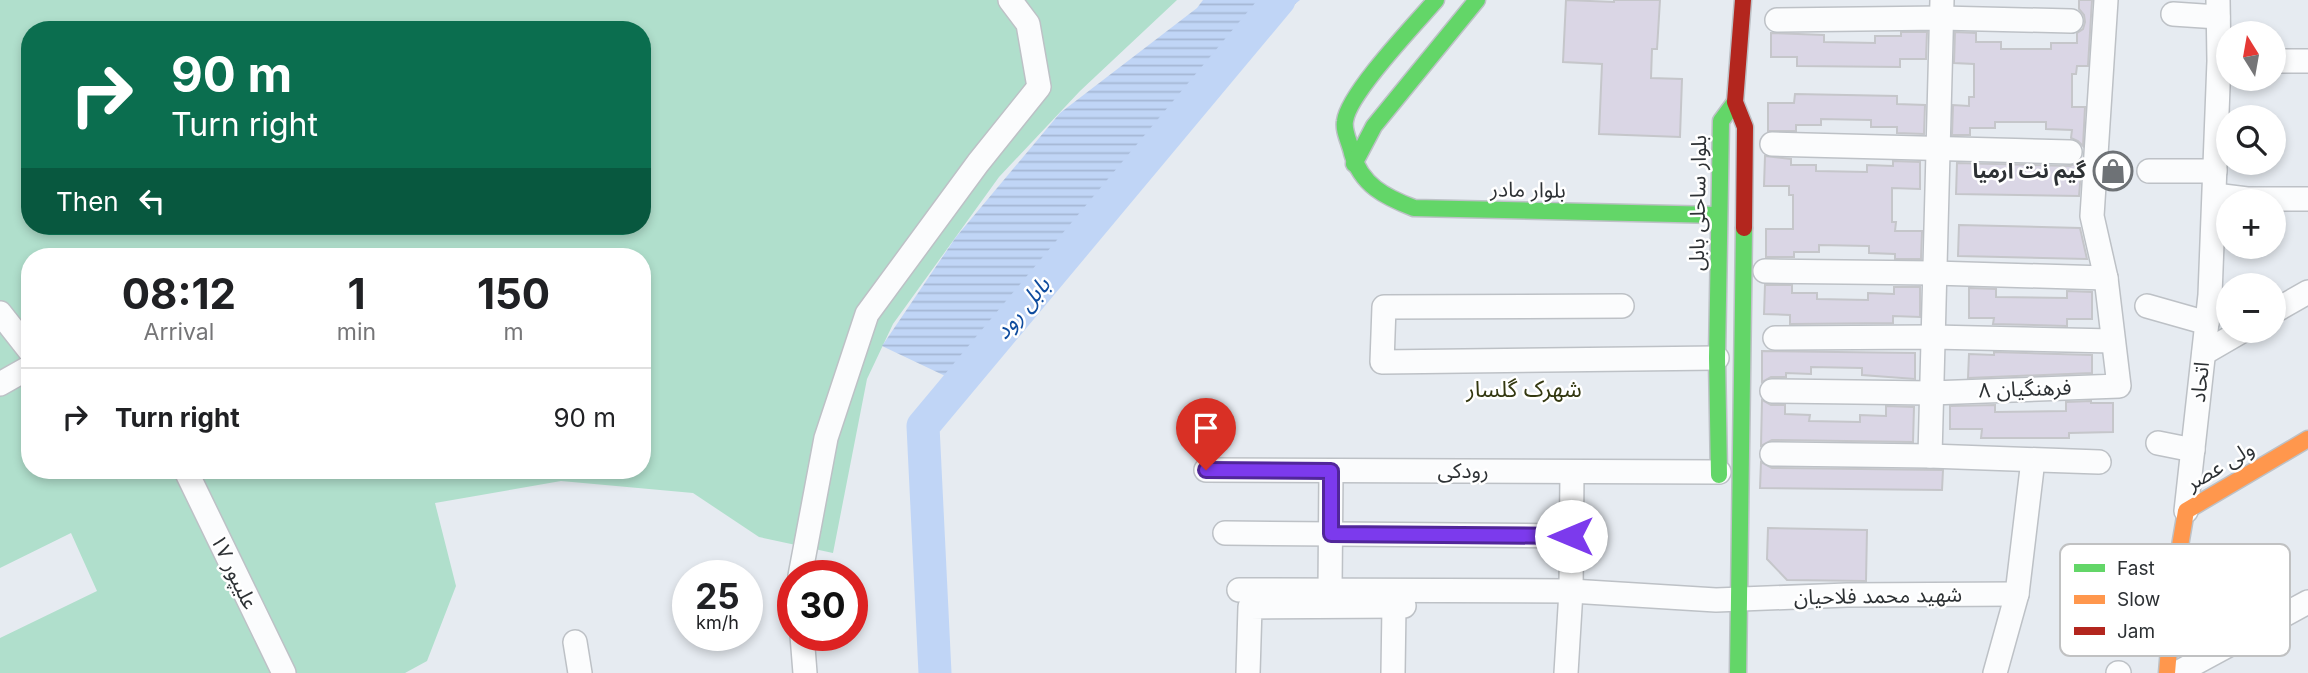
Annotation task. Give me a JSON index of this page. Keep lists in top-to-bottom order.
{
  "streets": {
    "main road": ["بلوار مادر", "بلوار ساحلی بابل", "ولی عصر"],
    "street": [
      "اتحاد",
      "فرهنگیان ۸",
      "رودکی",
      "علیپور ۱۷",
      "شهید محمد فلاحیان"
    ]
  },
  "crossings": [
    ["بلوار مادر", "بلوار ساحلی بابل"],
    ["بلوار ساحلی بابل", "رودکی"],
    ["اتحاد", "ولی عصر"]
  ],
  "districts": ["شهرک گلسار"],
  "water": ["بابل رود"],
  "places": {
    "shop": ["گیم نت ارمیا"]
  },
  "legend": ["Fast", "Slow", "Jam"],
  "north": "top",
  "page": {
    "map_buttons": ["+", "−"],
    "turn": ["90 m", "Turn right"],
    "then": "Then",
    "eta": [
      "08:12",
      "Arrival",
      "1",
      "min",
      "150",
      "m"
    ],
    "list": [
      {
        "name": "Turn right",
        "value": "90 m"
      }
    ],
    "speed": "25 km/h",
    "limit": "30"
  }
}
